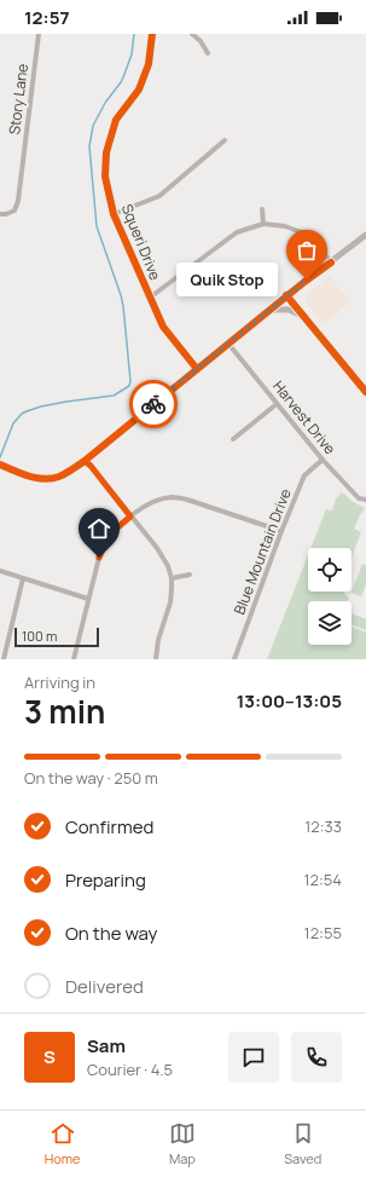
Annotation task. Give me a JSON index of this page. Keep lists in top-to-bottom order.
{
  "streets": {
    "street": [
      "Story Lane",
      "Squeri Drive",
      "Harvest Drive",
      "Blue Mountain Drive"
    ]
  },
  "crossings": [
    ["Harvest Drive", "Blue Mountain Drive"]
  ],
  "places": ["Quik Stop"],
  "scale_bar": "100 m",
  "page": {
    "status": "12:57",
    "bubble": "Quik Stop",
    "scale": "100 m",
    "heading": ["3 min", "Arriving in", "13:00–13:05"],
    "panel": ["Sam", "Courier · 4.5"],
    "bar": "On the way · 250 m",
    "list": [
      ["Confirmed", "12:33"],
      ["Preparing", "12:54"],
      ["On the way", "12:55"],
      "Delivered"
    ],
    "round": "S",
    "tabs": ["Home", "Map", "Saved"]
  }
}
